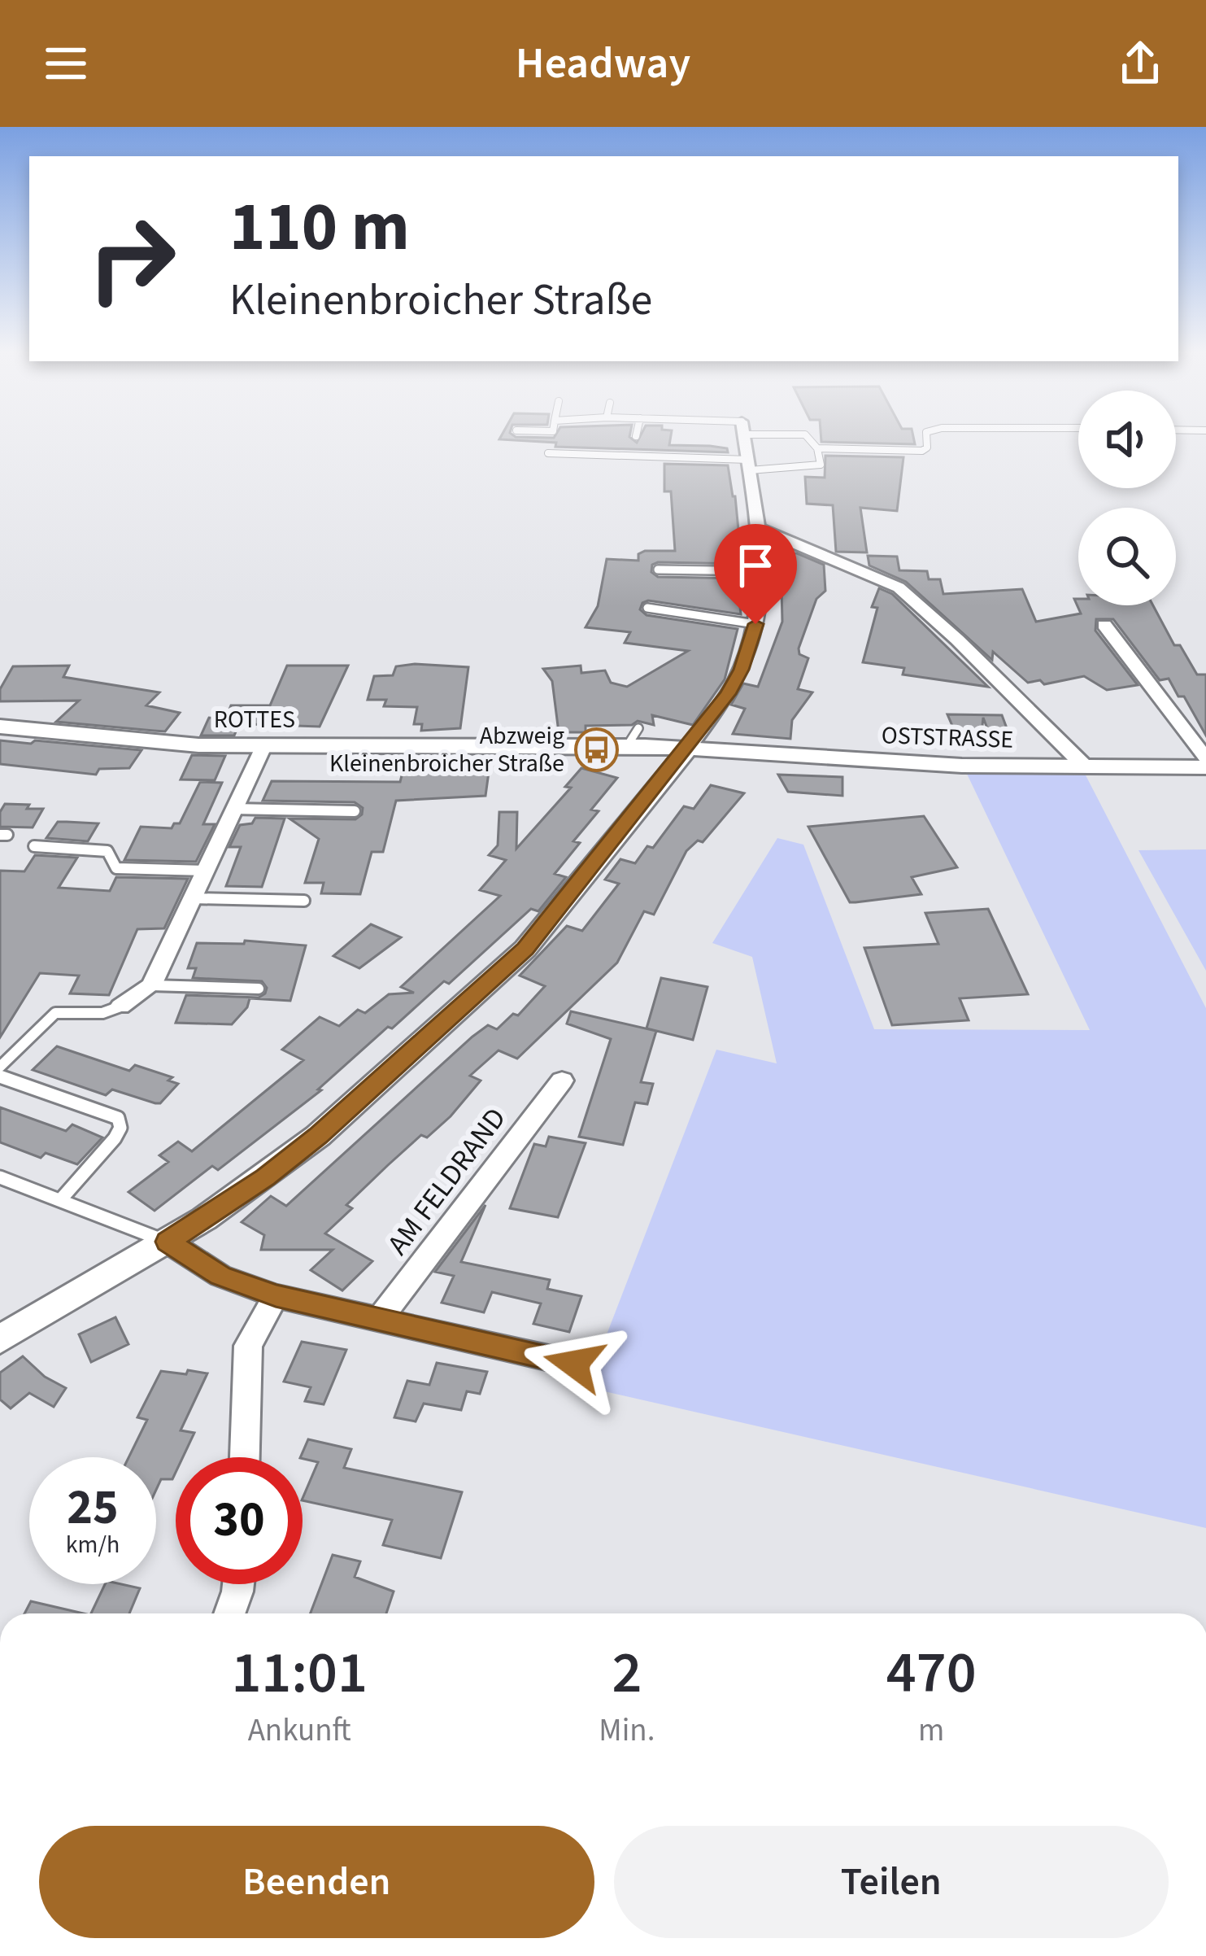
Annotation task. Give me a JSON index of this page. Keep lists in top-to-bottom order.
{
  "streets": {
    "street": ["ROTTES", "OSTSTRASSE", "AM FELDRAND"]
  },
  "crossings": [
    ["ROTTES", "OSTSTRASSE"]
  ],
  "places": {
    "bus stop": ["Abzweig Kleinenbroicher Straße"]
  },
  "page": {
    "header": "Headway",
    "turn": ["110 m", "Kleinenbroicher Straße"],
    "speed": "25 km/h",
    "limit": "30",
    "eta": [
      "11:01",
      "Ankunft",
      "2",
      "Min.",
      "470",
      "m"
    ],
    "buttons": ["Beenden", "Teilen"]
  }
}
